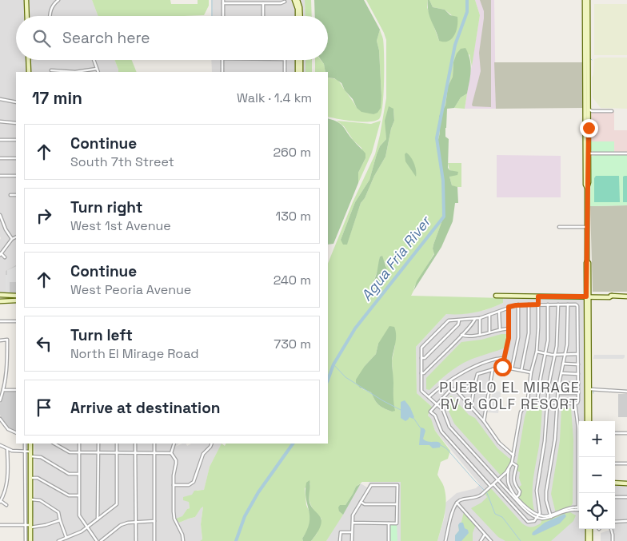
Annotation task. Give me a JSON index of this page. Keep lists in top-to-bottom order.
{
  "districts": ["PUEBLO EL MIRAGE RV & GOLF RESORT"],
  "water": ["Agua Fria River"],
  "page": {
    "search": "Search here",
    "heading": ["17 min", "Walk · 1.4 km"],
    "list": [
      ["Continue", "South 7th Street", "260 m"],
      ["Turn right", "West 1st Avenue", "130 m"],
      ["Continue", "West Peoria Avenue", "240 m"],
      ["Turn left", "North El Mirage Road", "730 m"],
      "Arrive at destination"
    ],
    "map_buttons": ["+", "−"]
  }
}
